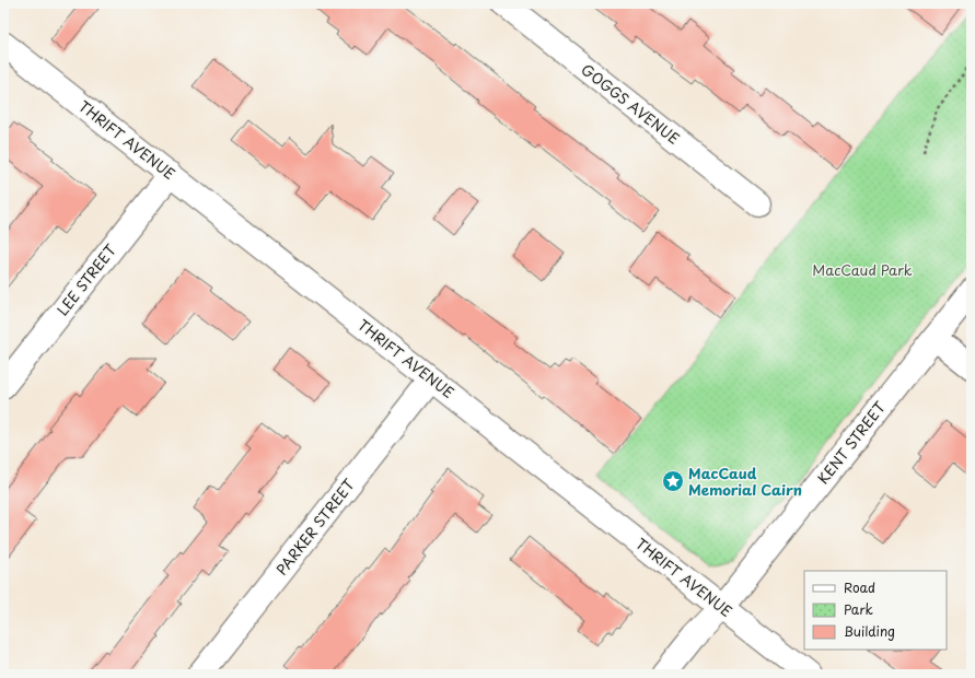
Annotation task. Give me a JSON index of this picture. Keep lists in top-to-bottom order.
{
  "streets": {
    "street": [
      "GOGGS AVENUE",
      "THRIFT AVENUE",
      "LEE STREET",
      "KENT STREET",
      "PARKER STREET"
    ]
  },
  "crossings": [
    ["THRIFT AVENUE", "LEE STREET"],
    ["THRIFT AVENUE", "KENT STREET"],
    ["THRIFT AVENUE", "PARKER STREET"]
  ],
  "parks": ["MacCaud Park"],
  "places": {
    "place": ["MacCaud Memorial Cairn"]
  },
  "legend": ["Road", "Park", "Building"]
}
